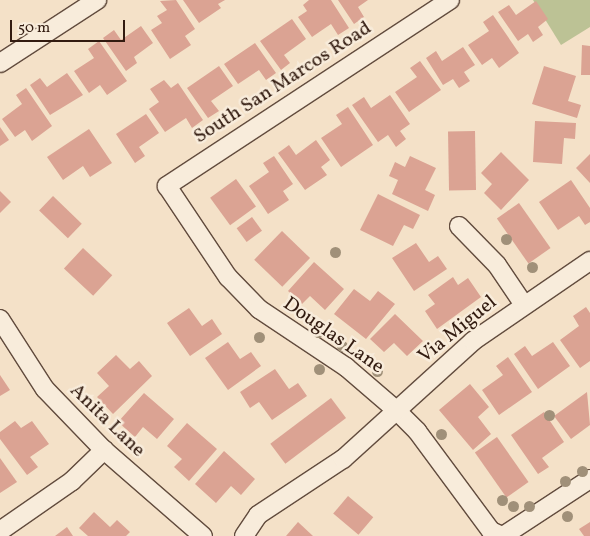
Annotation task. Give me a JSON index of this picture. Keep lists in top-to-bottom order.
{
  "streets": {
    "street": [
      "South San Marcos Road",
      "Via Miguel",
      "Douglas Lane",
      "Anita Lane"
    ]
  },
  "crossings": [
    ["South San Marcos Road", "Douglas Lane"],
    ["Via Miguel", "Douglas Lane"]
  ],
  "scale_bar": "50 m"
}
